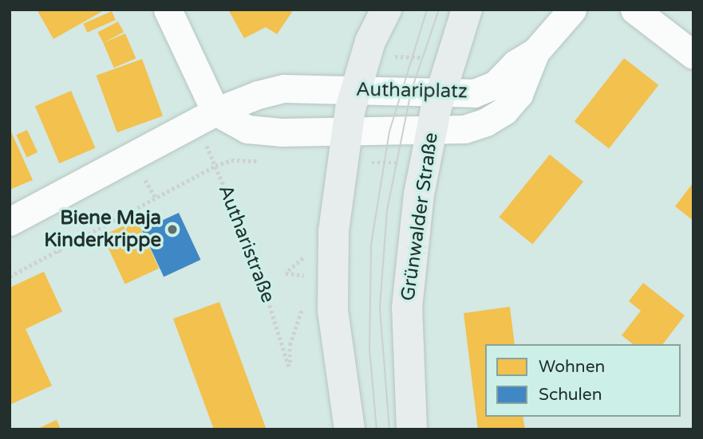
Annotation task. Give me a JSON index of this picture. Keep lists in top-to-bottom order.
{
  "streets": {
    "main road": ["Grünwalder Straße"],
    "street": ["Authariplatz"],
    "path": ["Autharistraße"]
  },
  "crossings": [
    ["Authariplatz", "Grünwalder Straße"],
    ["Authariplatz", "Autharistraße"]
  ],
  "places": ["Biene Maja Kinderkrippe"],
  "legend": ["Wohnen", "Schulen"]
}
